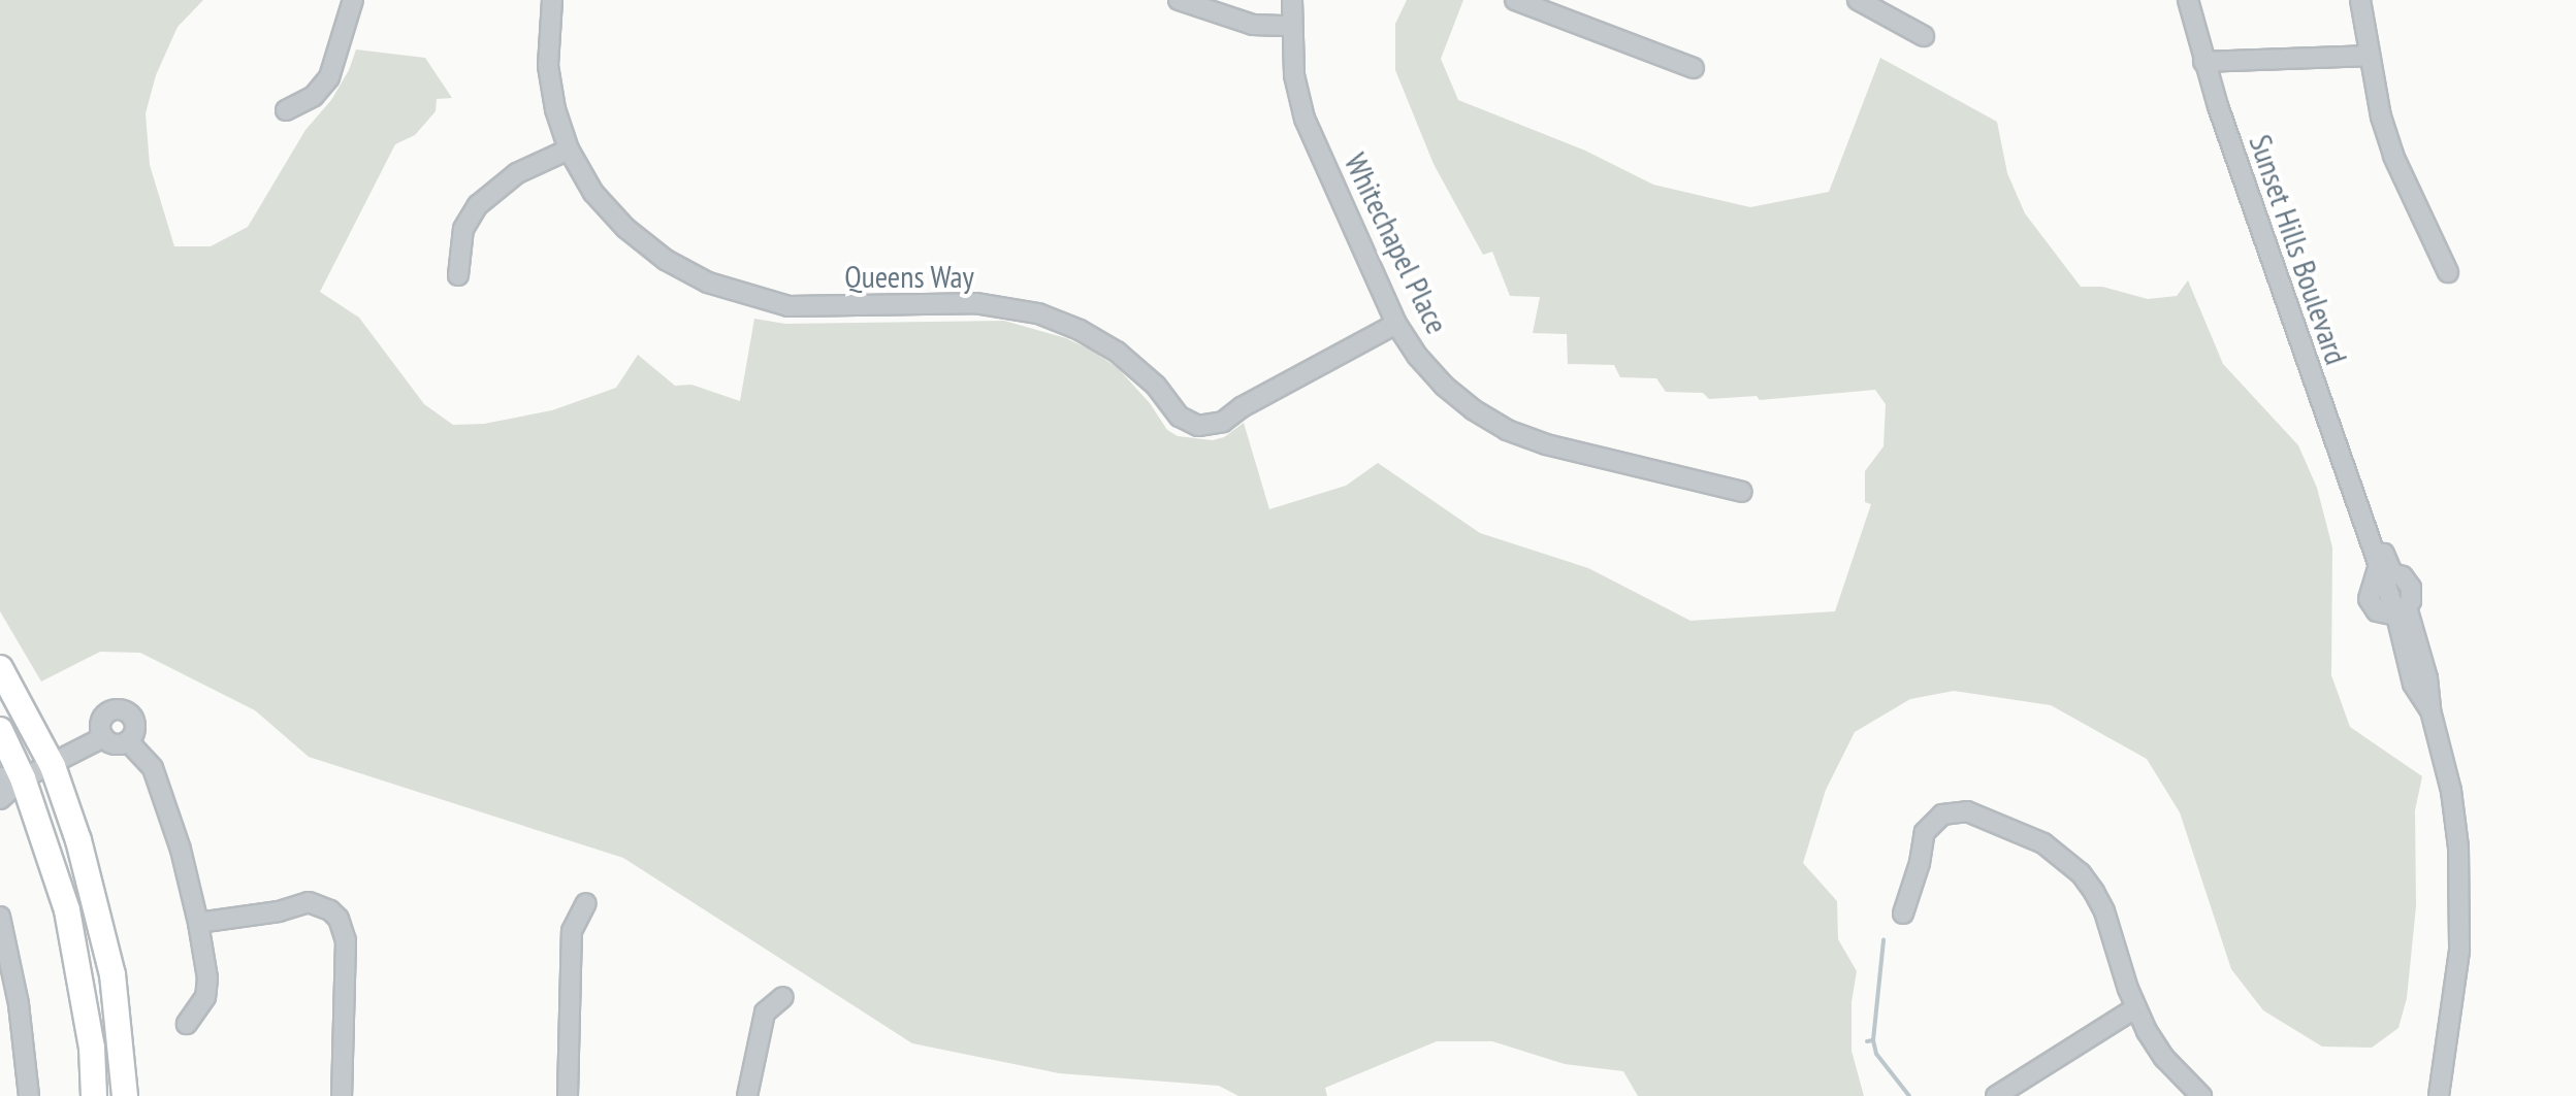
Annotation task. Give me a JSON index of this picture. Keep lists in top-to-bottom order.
{
  "streets": {
    "street": ["Whitechapel Place", "Sunset Hills Boulevard", "Queens Way"]
  },
  "crossings": [
    ["Whitechapel Place", "Queens Way"]
  ]
}
